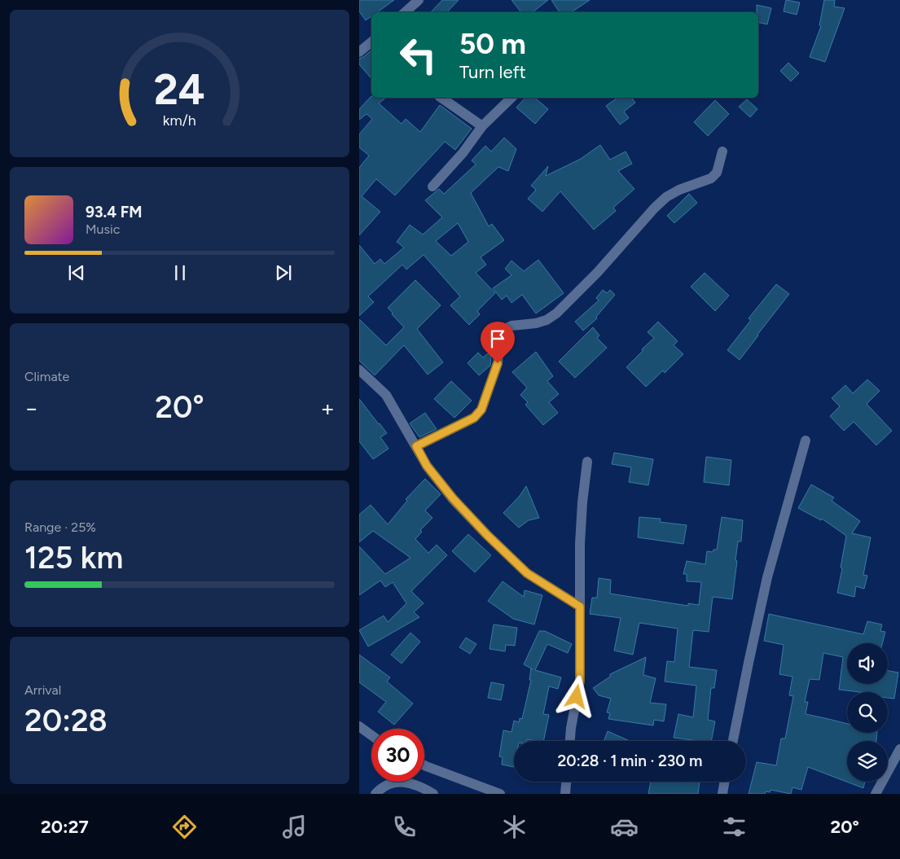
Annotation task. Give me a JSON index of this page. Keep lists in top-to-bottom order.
{
  "page": {
    "turn": ["50 m", "Turn left"],
    "song": ["93.4 FM", "Music"],
    "tile": [
      "Climate",
      ["Range · 25%", "125 km"],
      ["Arrival", "20:28"]
    ],
    "heat": ["−", "20°", "+"],
    "limit": "30",
    "trip": "20:28 · 1 min · 230 m",
    "tabs": ["20:27", "20°"],
    "gauge": ["24", "km/h"]
  }
}
